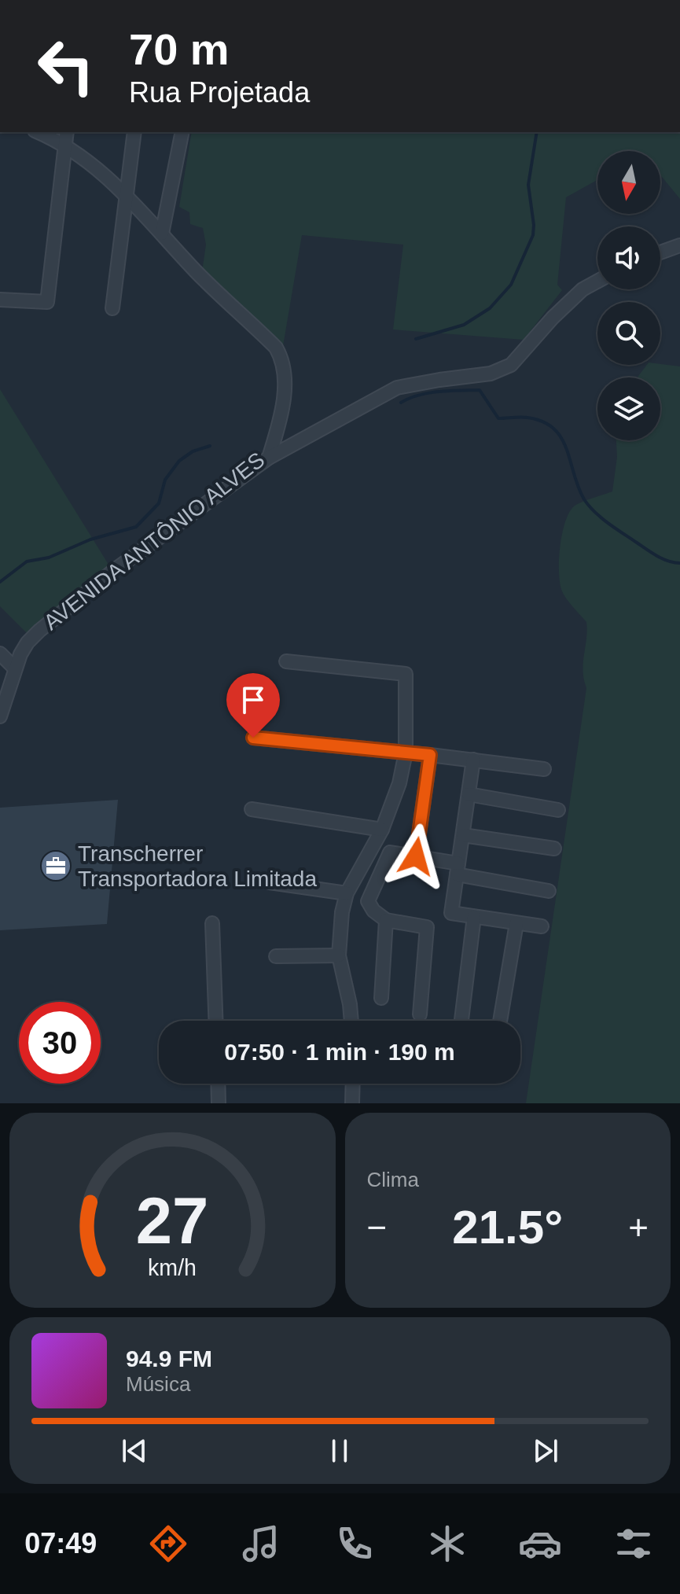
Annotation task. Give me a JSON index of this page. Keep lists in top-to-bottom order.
{
  "streets": {
    "street": ["AVENIDA ANTÔNIO ALVES"]
  },
  "places": {
    "office": ["Transcherrer Transportadora Limitada"]
  },
  "north": "bottom",
  "page": {
    "turn": ["70 m", "Rua Projetada"],
    "limit": "30",
    "trip": "07:50 · 1 min · 190 m",
    "tile": "Clima",
    "heat": ["−", "21.5°", "+"],
    "song": ["94.9 FM", "Música"],
    "tabs": "07:49",
    "gauge": ["27", "km/h"]
  }
}
